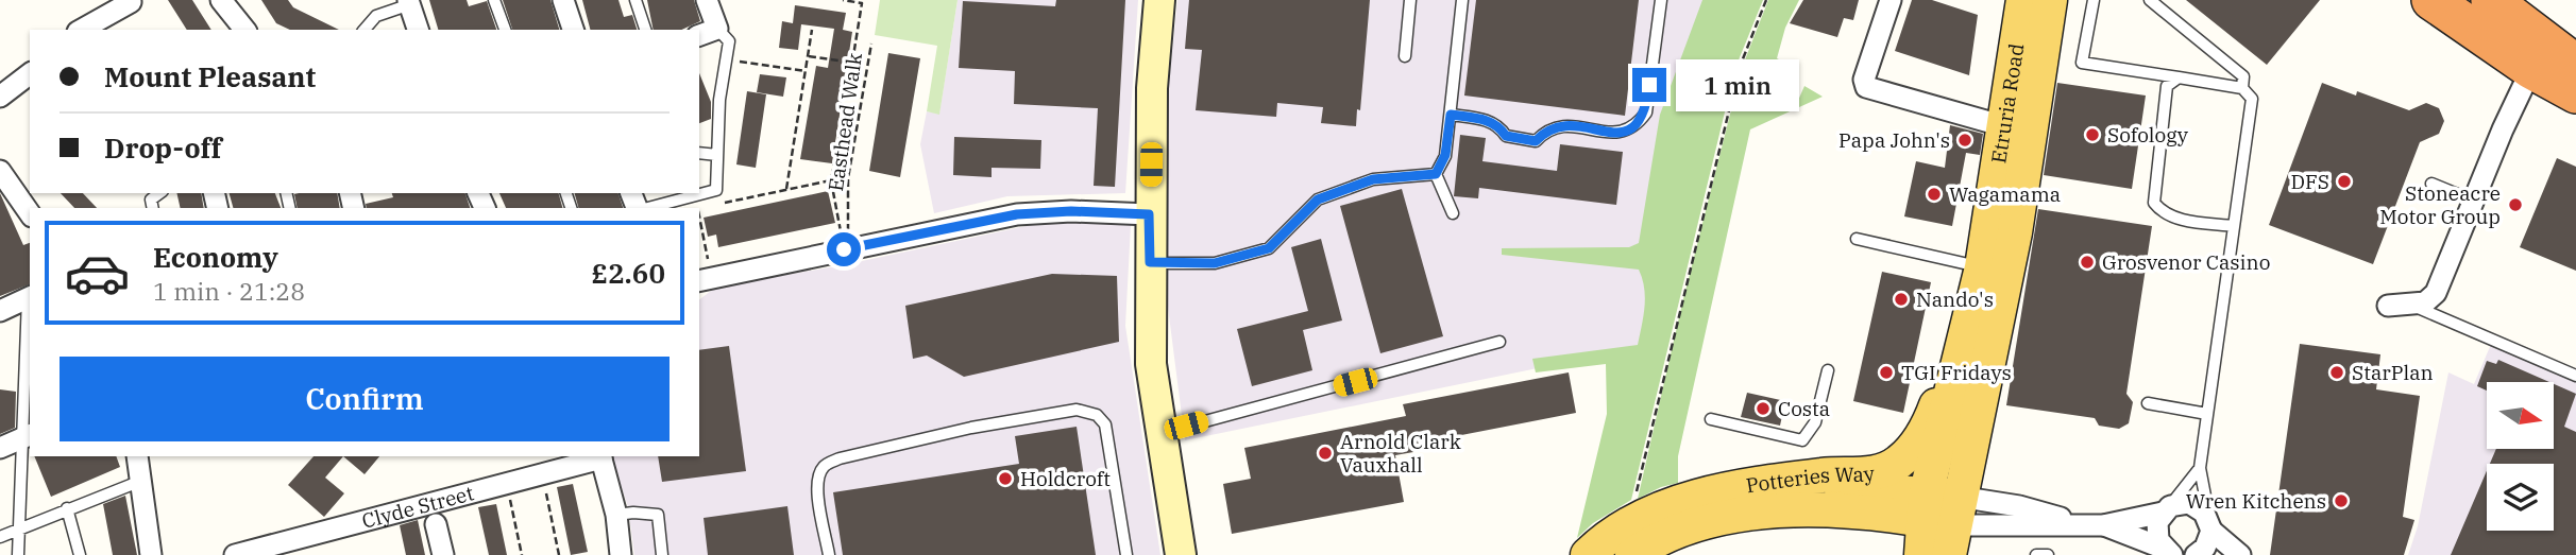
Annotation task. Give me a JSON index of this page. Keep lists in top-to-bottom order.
{
  "streets": {
    "main road": ["Etruria Road", "Potteries Way"],
    "street": ["Clyde Street"],
    "path": ["Easthead Walk"]
  },
  "crossings": [
    ["Etruria Road", "Potteries Way"]
  ],
  "places": [
    "Sofology",
    "Papa John's",
    "DFS",
    "Wagamama",
    "Stoneacre Motor Group",
    "Grosvenor Casino",
    "Nando's",
    "TGI Fridays",
    "StarPlan",
    "Costa",
    "Arnold Clark Vauxhall",
    "Holdcroft",
    "Wren Kitchens"
  ],
  "north": "right",
  "page": {
    "banner": ["Mount Pleasant", "Drop-off"],
    "bubble": "1 min",
    "list": [
      {
        "name": "Economy",
        "note": "1 min · 21:28",
        "value": "£2.60"
      }
    ],
    "buttons": "Confirm"
  }
}
